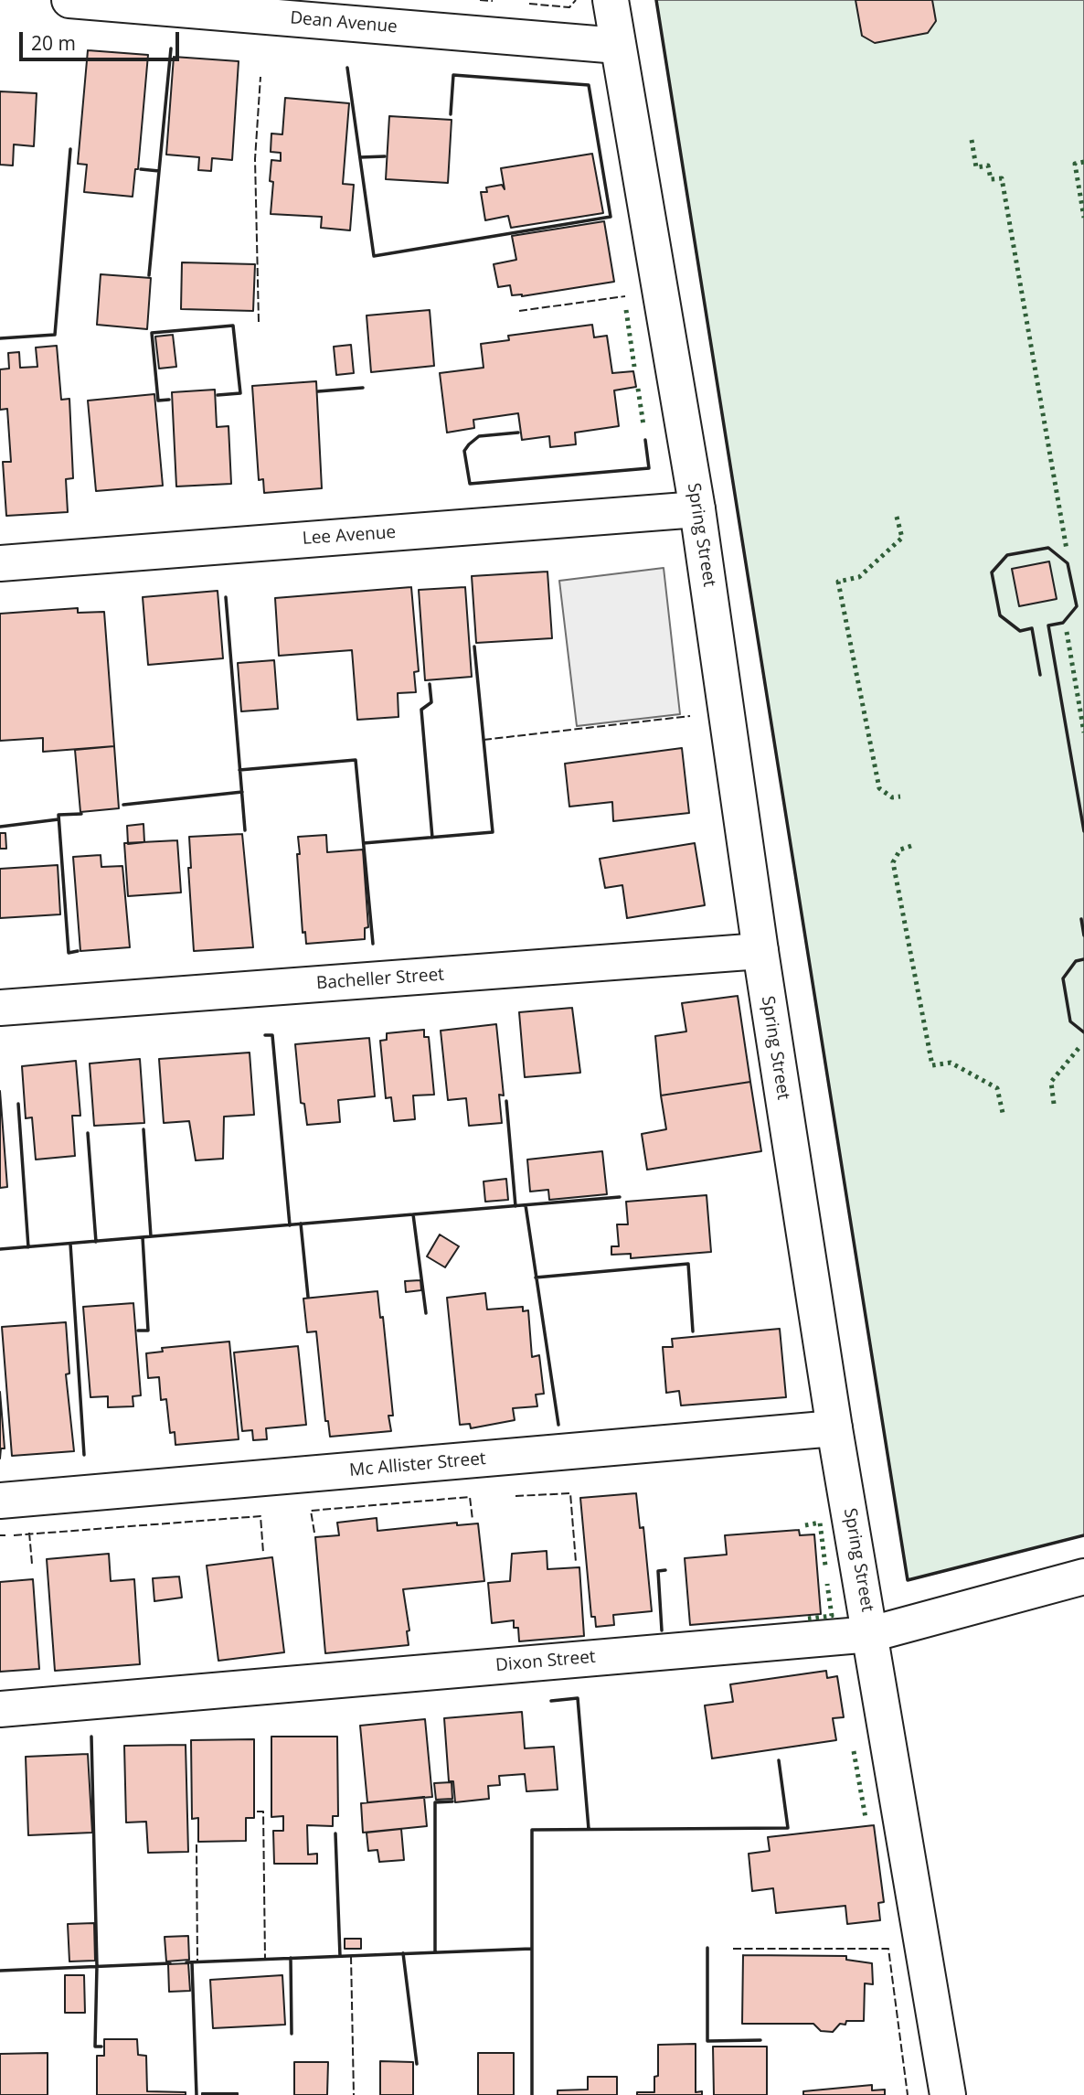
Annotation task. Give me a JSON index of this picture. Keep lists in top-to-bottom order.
{
  "streets": {
    "street": [
      "Dean Avenue",
      "Spring Street",
      "Lee Avenue",
      "Bacheller Street",
      "Mc Allister Street",
      "Dixon Street"
    ]
  },
  "crossings": [
    ["Dean Avenue", "Spring Street"],
    ["Spring Street", "Lee Avenue"],
    ["Spring Street", "Bacheller Street"],
    ["Spring Street", "Mc Allister Street"],
    ["Spring Street", "Dixon Street"]
  ],
  "scale_bar": "20 m"
}
